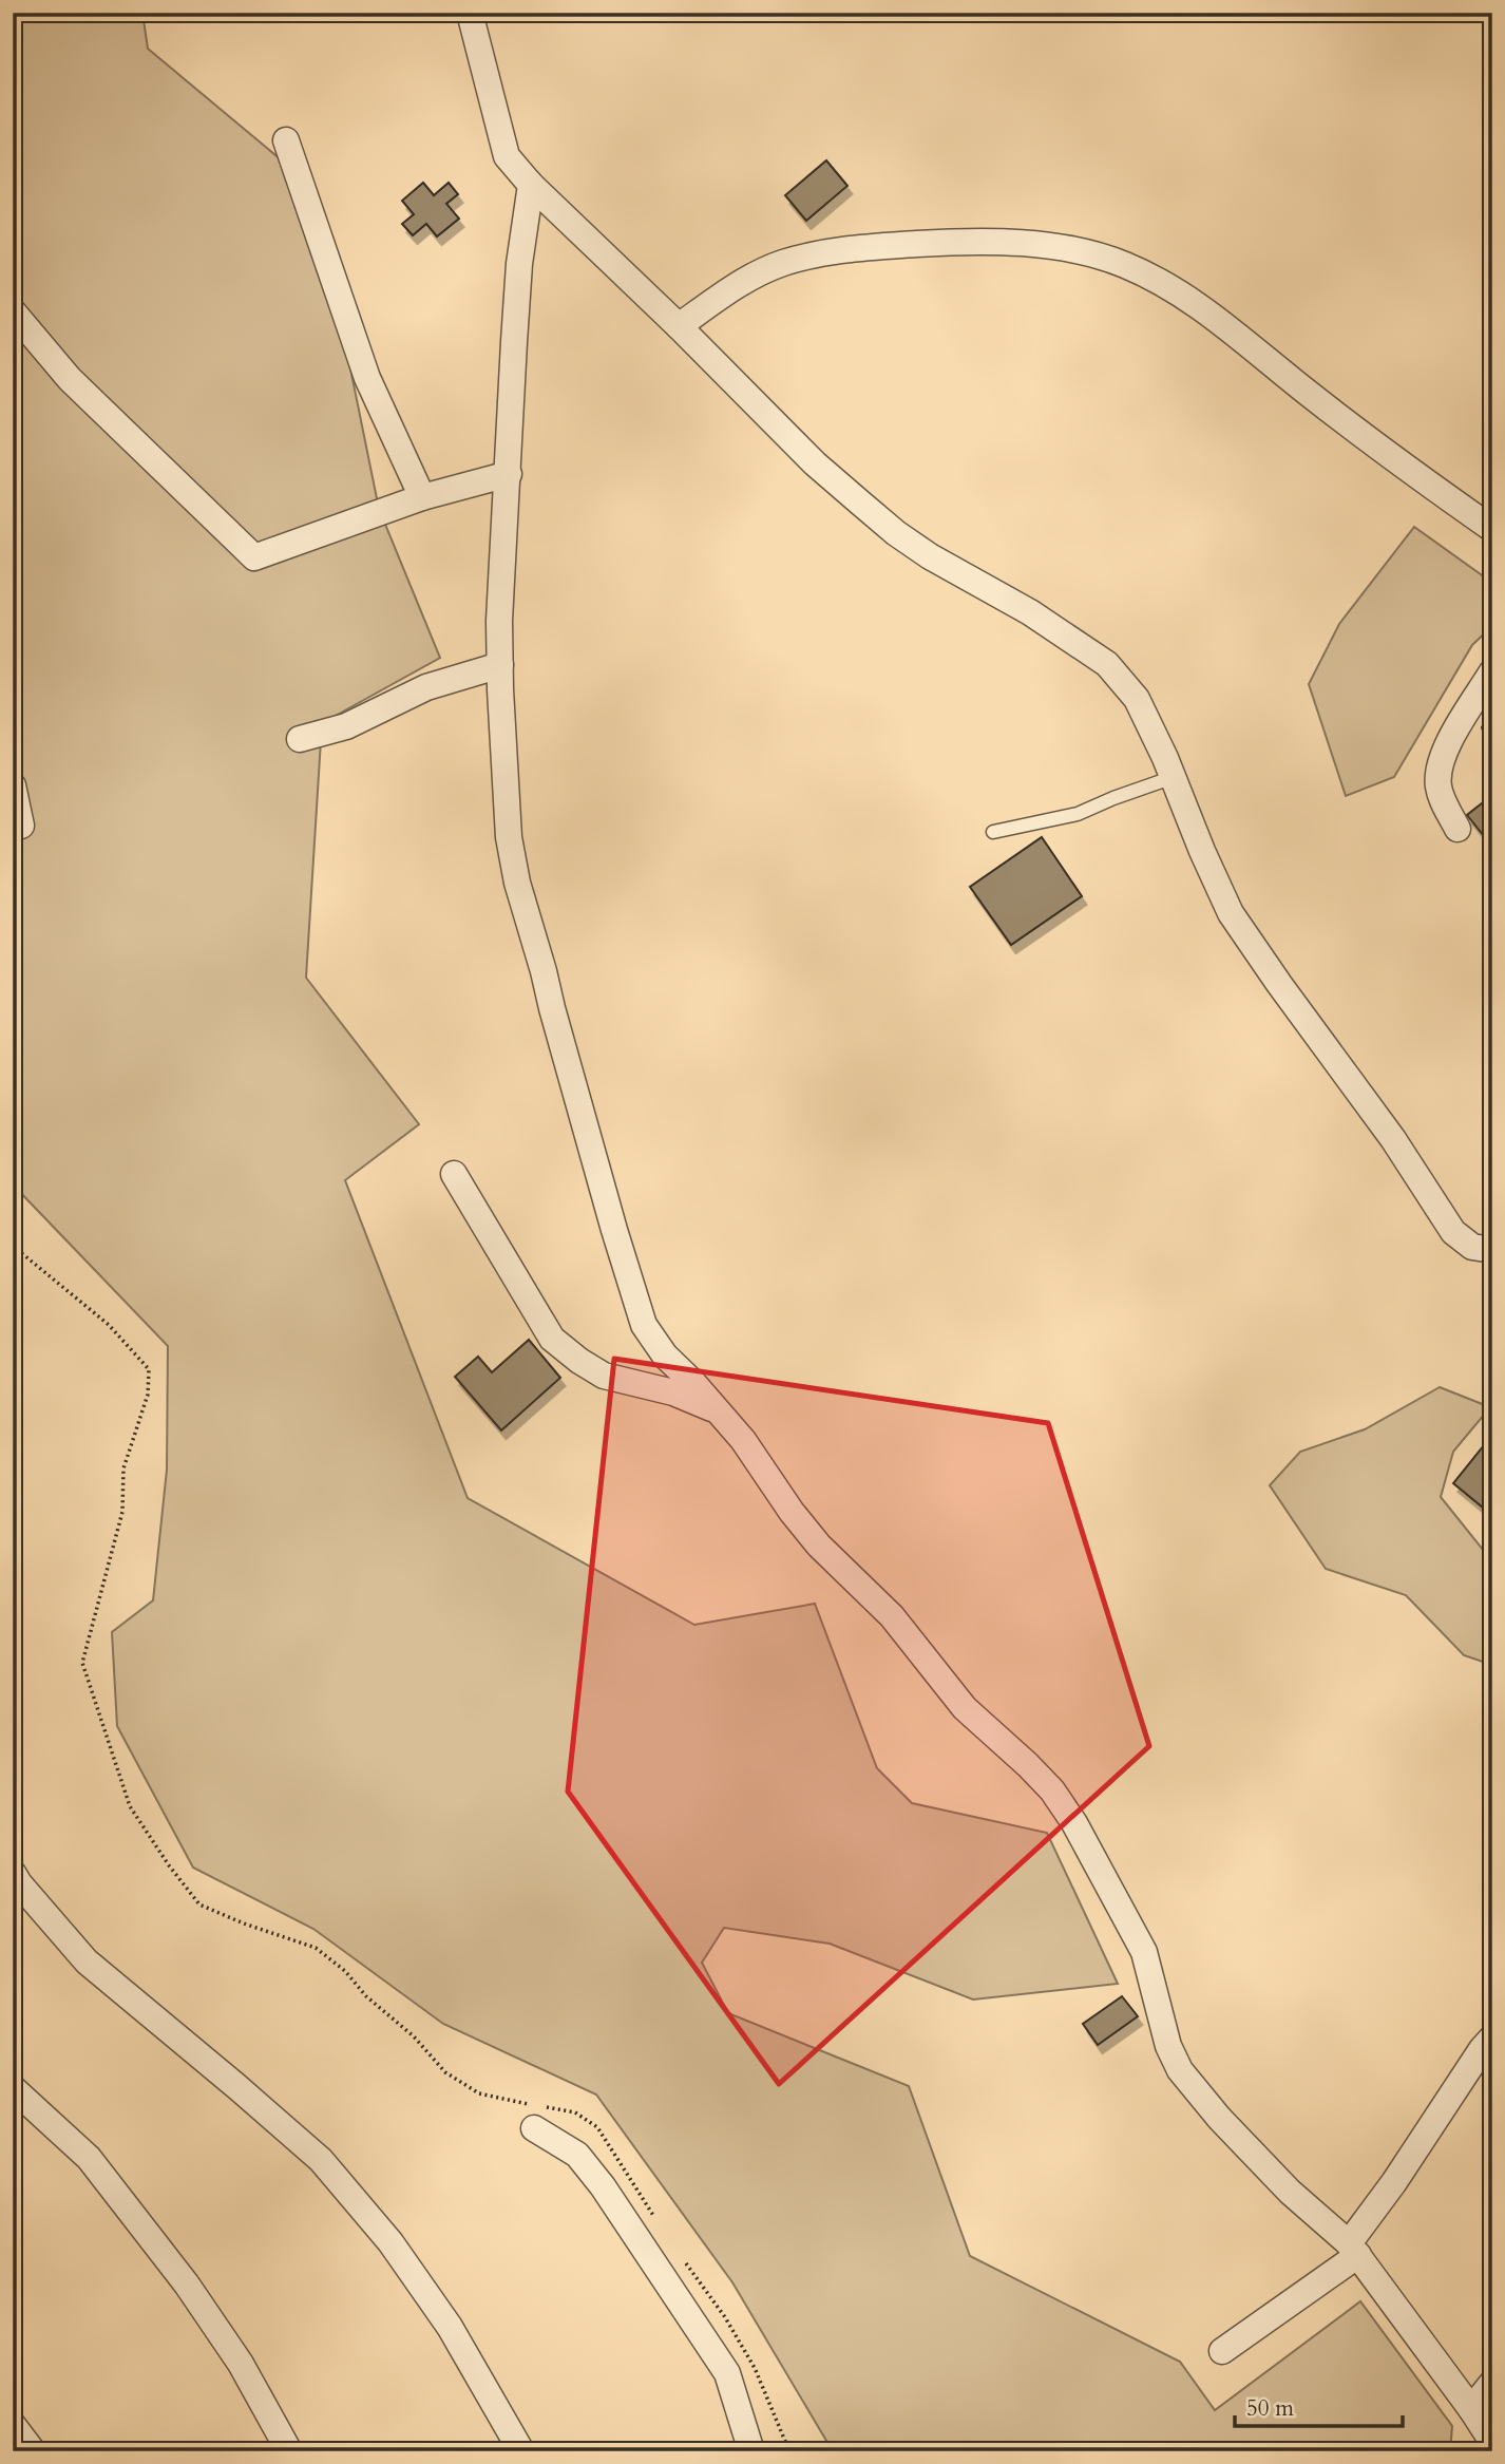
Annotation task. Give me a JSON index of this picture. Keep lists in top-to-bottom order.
{
  "scale_bar": "50 m"
}
